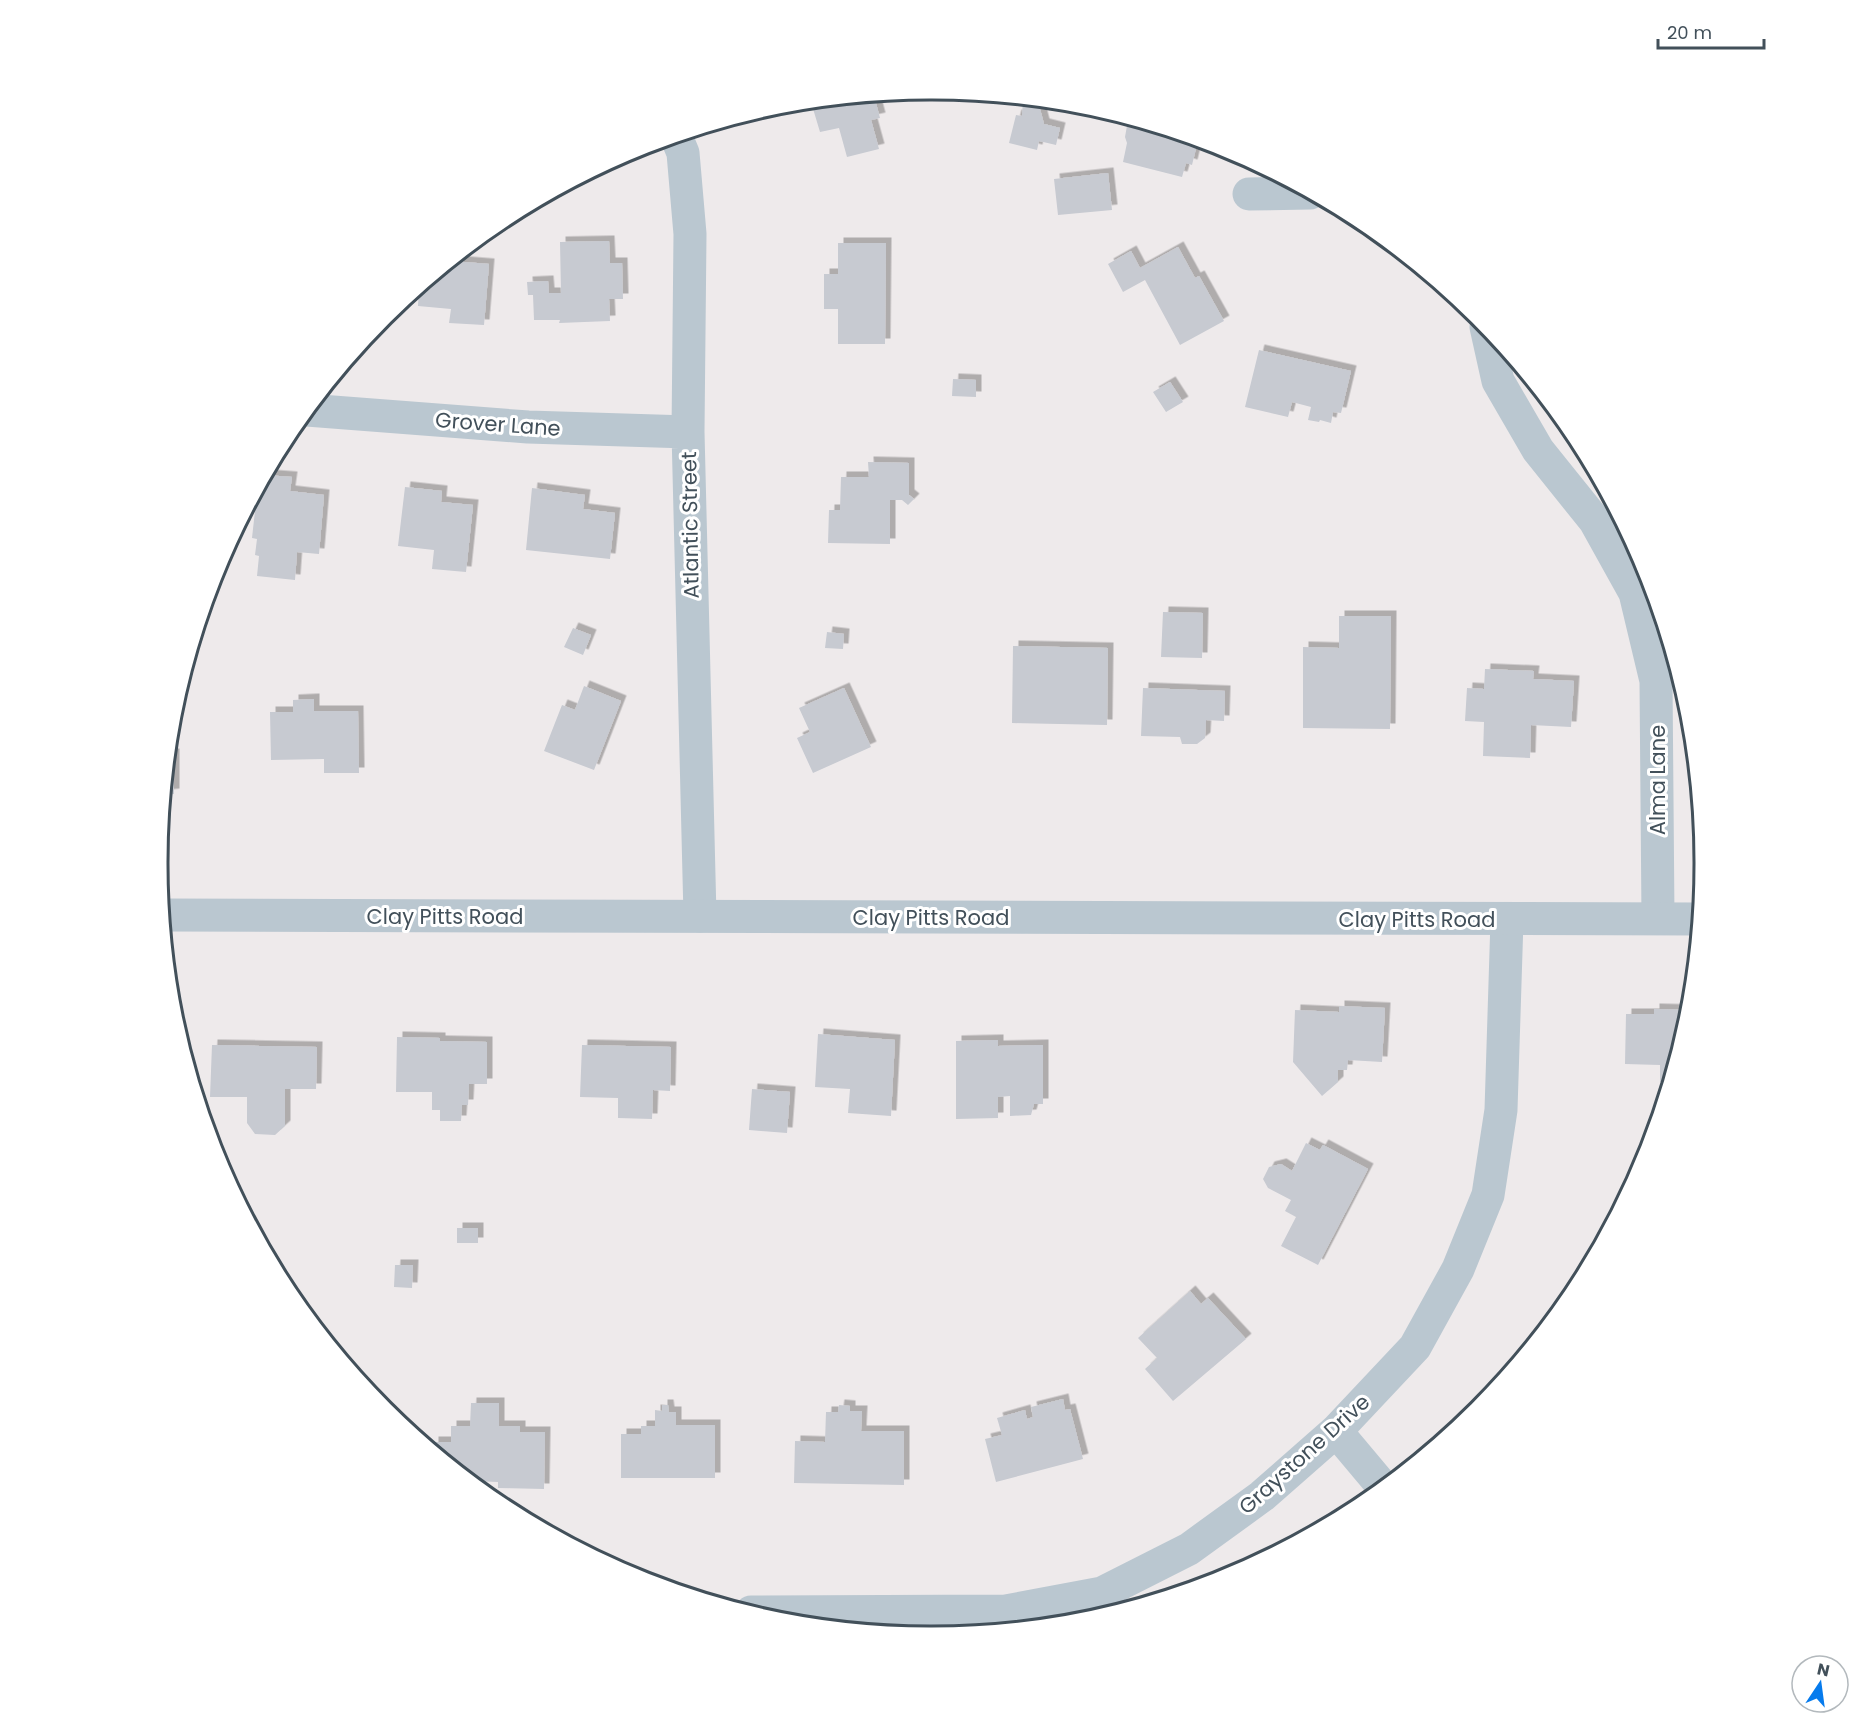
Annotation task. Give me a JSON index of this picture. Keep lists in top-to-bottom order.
{
  "streets": {
    "street": [
      "Grover Lane",
      "Atlantic Street",
      "Alma Lane",
      "Clay Pitts Road",
      "Graystone Drive"
    ]
  },
  "crossings": [
    ["Grover Lane", "Atlantic Street"],
    ["Atlantic Street", "Clay Pitts Road"],
    ["Alma Lane", "Clay Pitts Road"],
    ["Clay Pitts Road", "Graystone Drive"]
  ],
  "scale_bar": "20 m",
  "north": "top"
}
